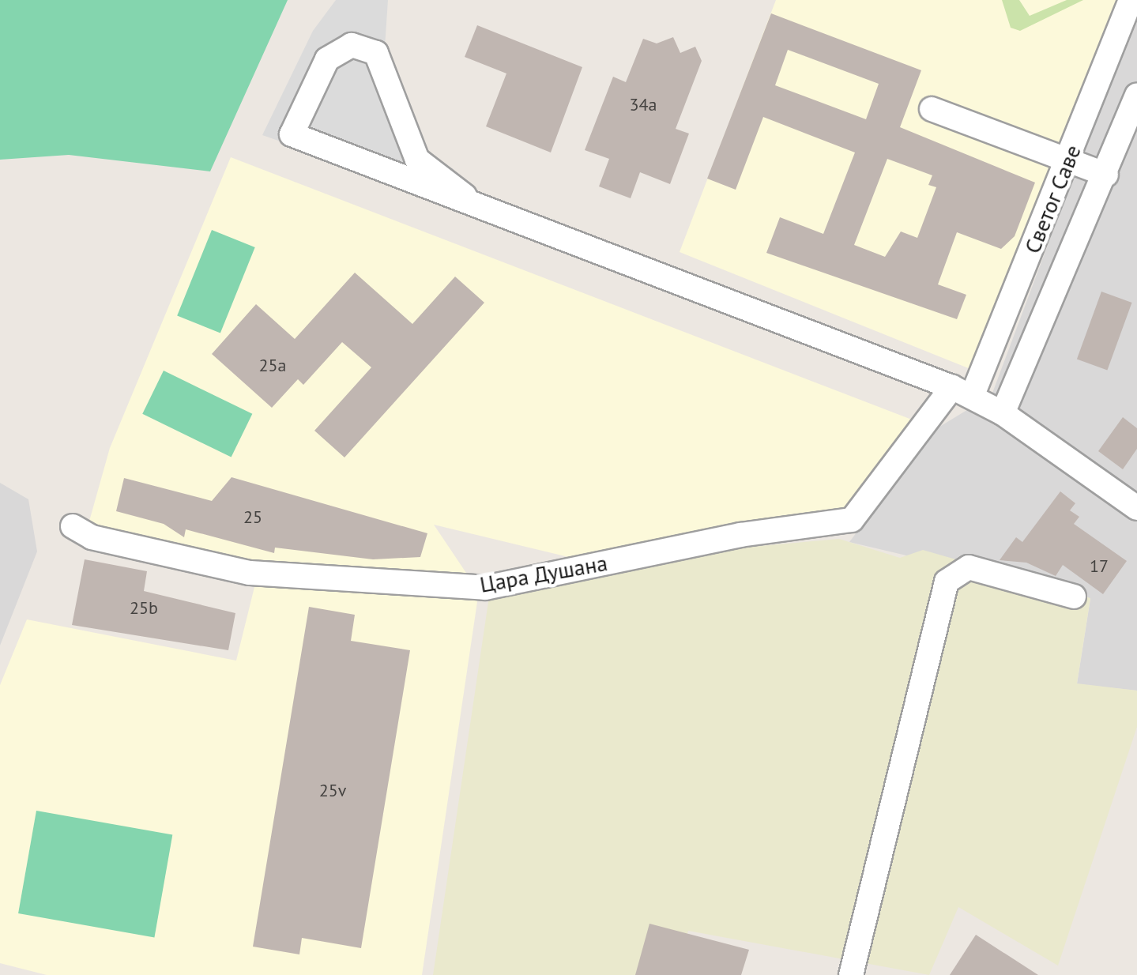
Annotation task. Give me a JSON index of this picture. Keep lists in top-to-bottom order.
{
  "streets": {
    "street": ["Светог Саве", "Цара Душана"]
  },
  "crossings": [
    ["Светог Саве", "Цара Душана"]
  ],
  "house_numbers": [
    "34a",
    "25a",
    "25",
    "17",
    "25b",
    "25v"
  ]
}
